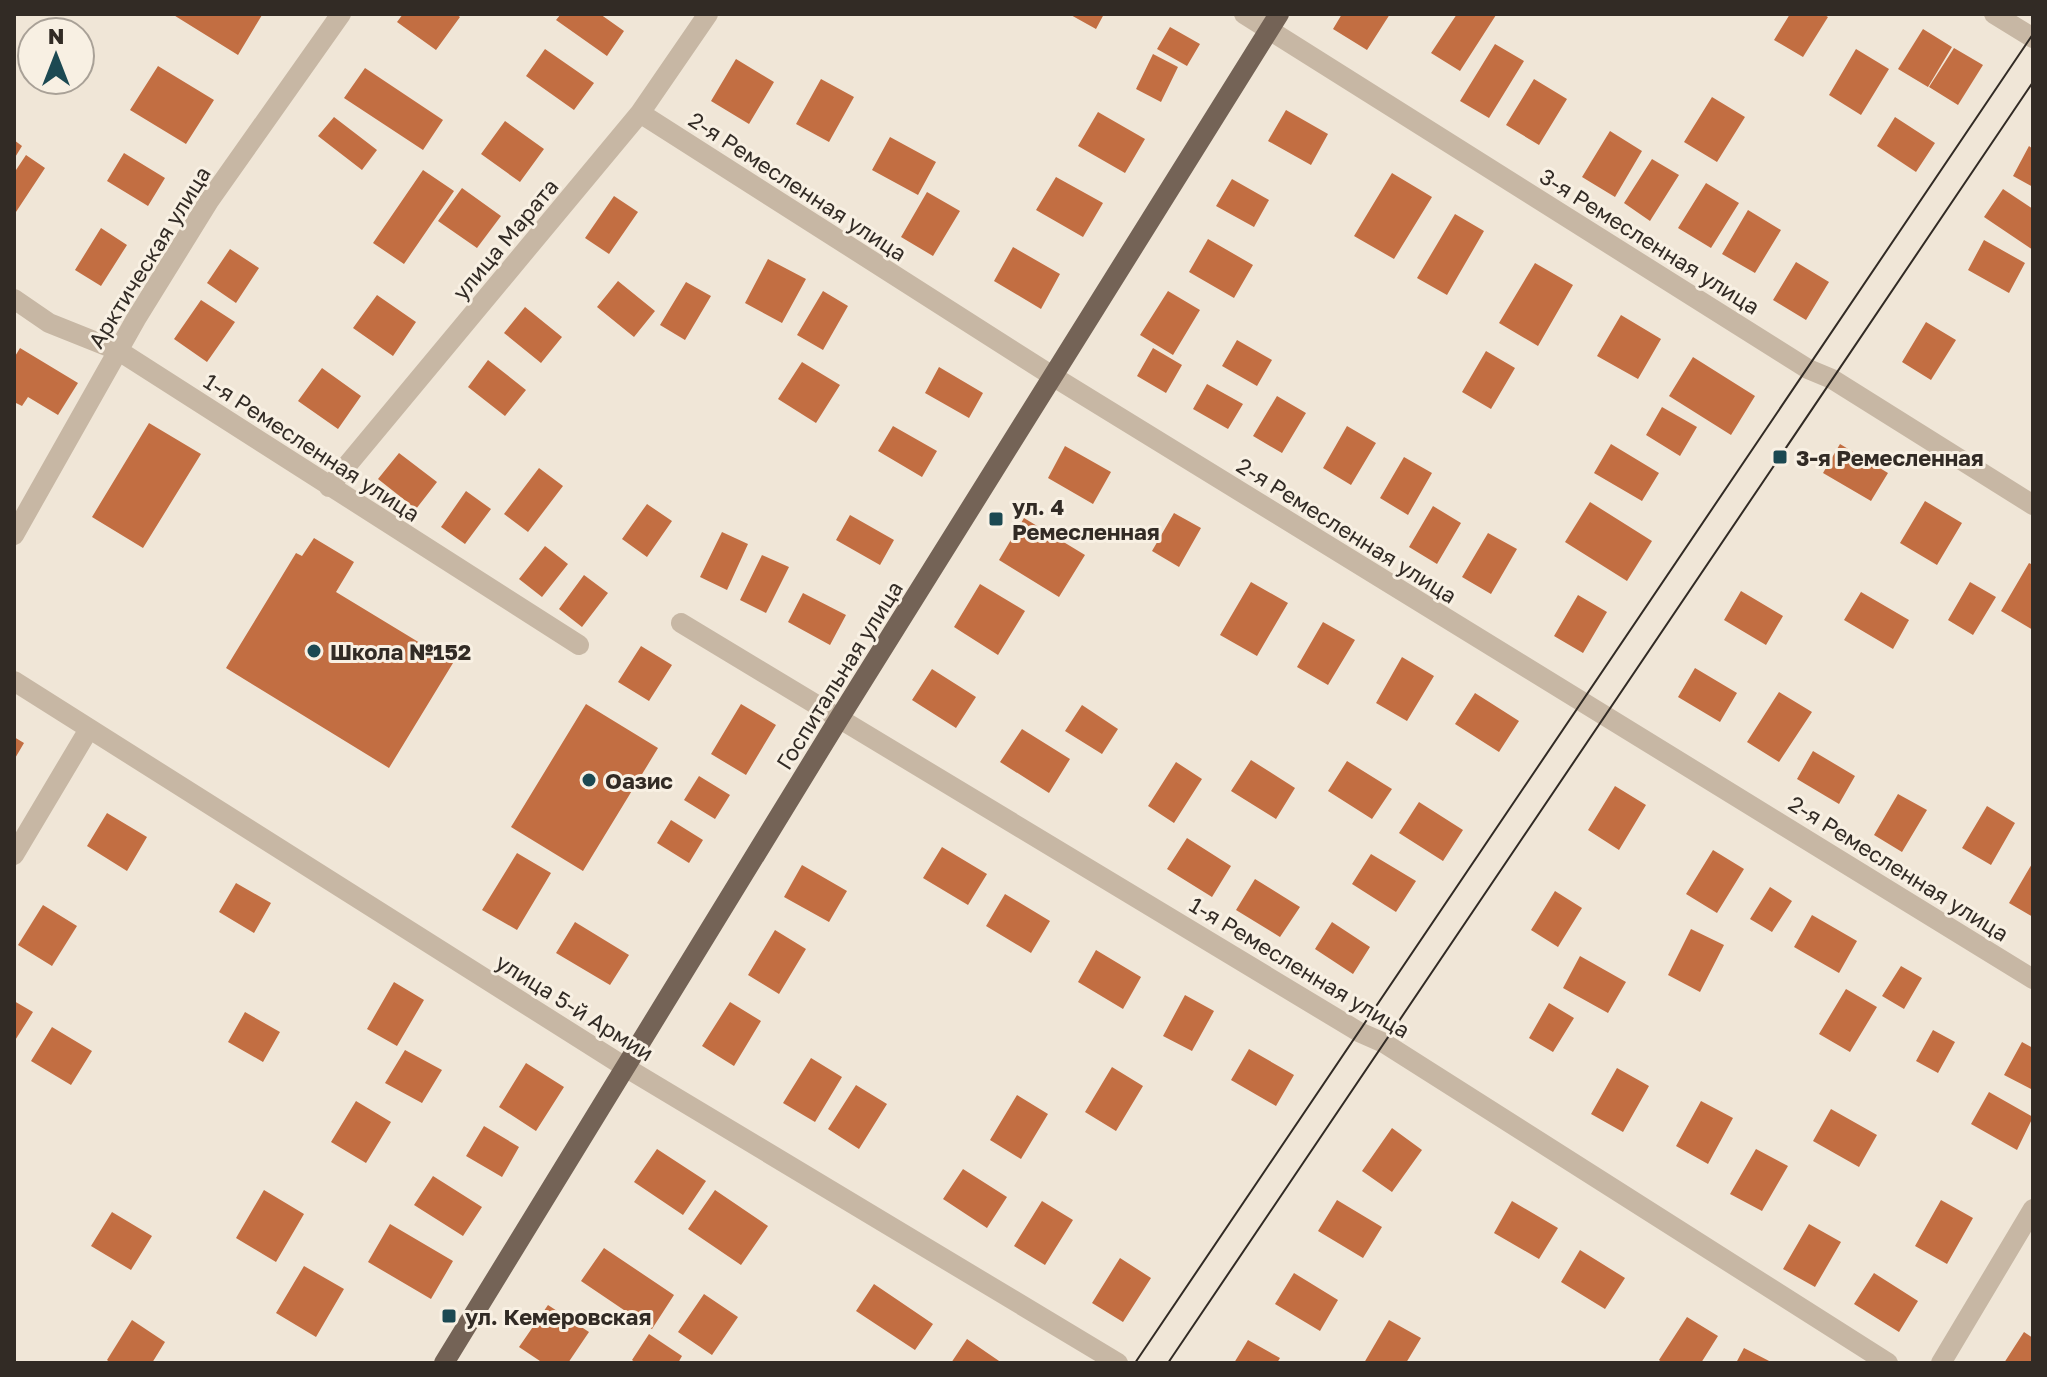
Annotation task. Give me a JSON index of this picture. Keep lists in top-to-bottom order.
{
  "streets": {
    "main road": ["Госпитальная улица"],
    "street": [
      "2-я Ремесленная улица",
      "улица Марата",
      "3-я Ремесленная улица",
      "Арктическая улица",
      "1-я Ремесленная улица",
      "улица 5-й Армии"
    ]
  },
  "crossings": [
    ["2-я Ремесленная улица", "улица Марата"],
    ["2-я Ремесленная улица", "Госпитальная улица"],
    ["улица Марата", "1-я Ремесленная улица"],
    ["3-я Ремесленная улица", "Госпитальная улица"],
    ["Арктическая улица", "1-я Ремесленная улица"],
    ["1-я Ремесленная улица", "Госпитальная улица"],
    ["Госпитальная улица", "улица 5-й Армии"]
  ],
  "places": {
    "transit": ["3-я Ремесленная", "ул. 4 Ремесленная", "ул. Кемеровская"],
    "other": ["Школа №152", "Оазис"]
  },
  "north": "top"
}
